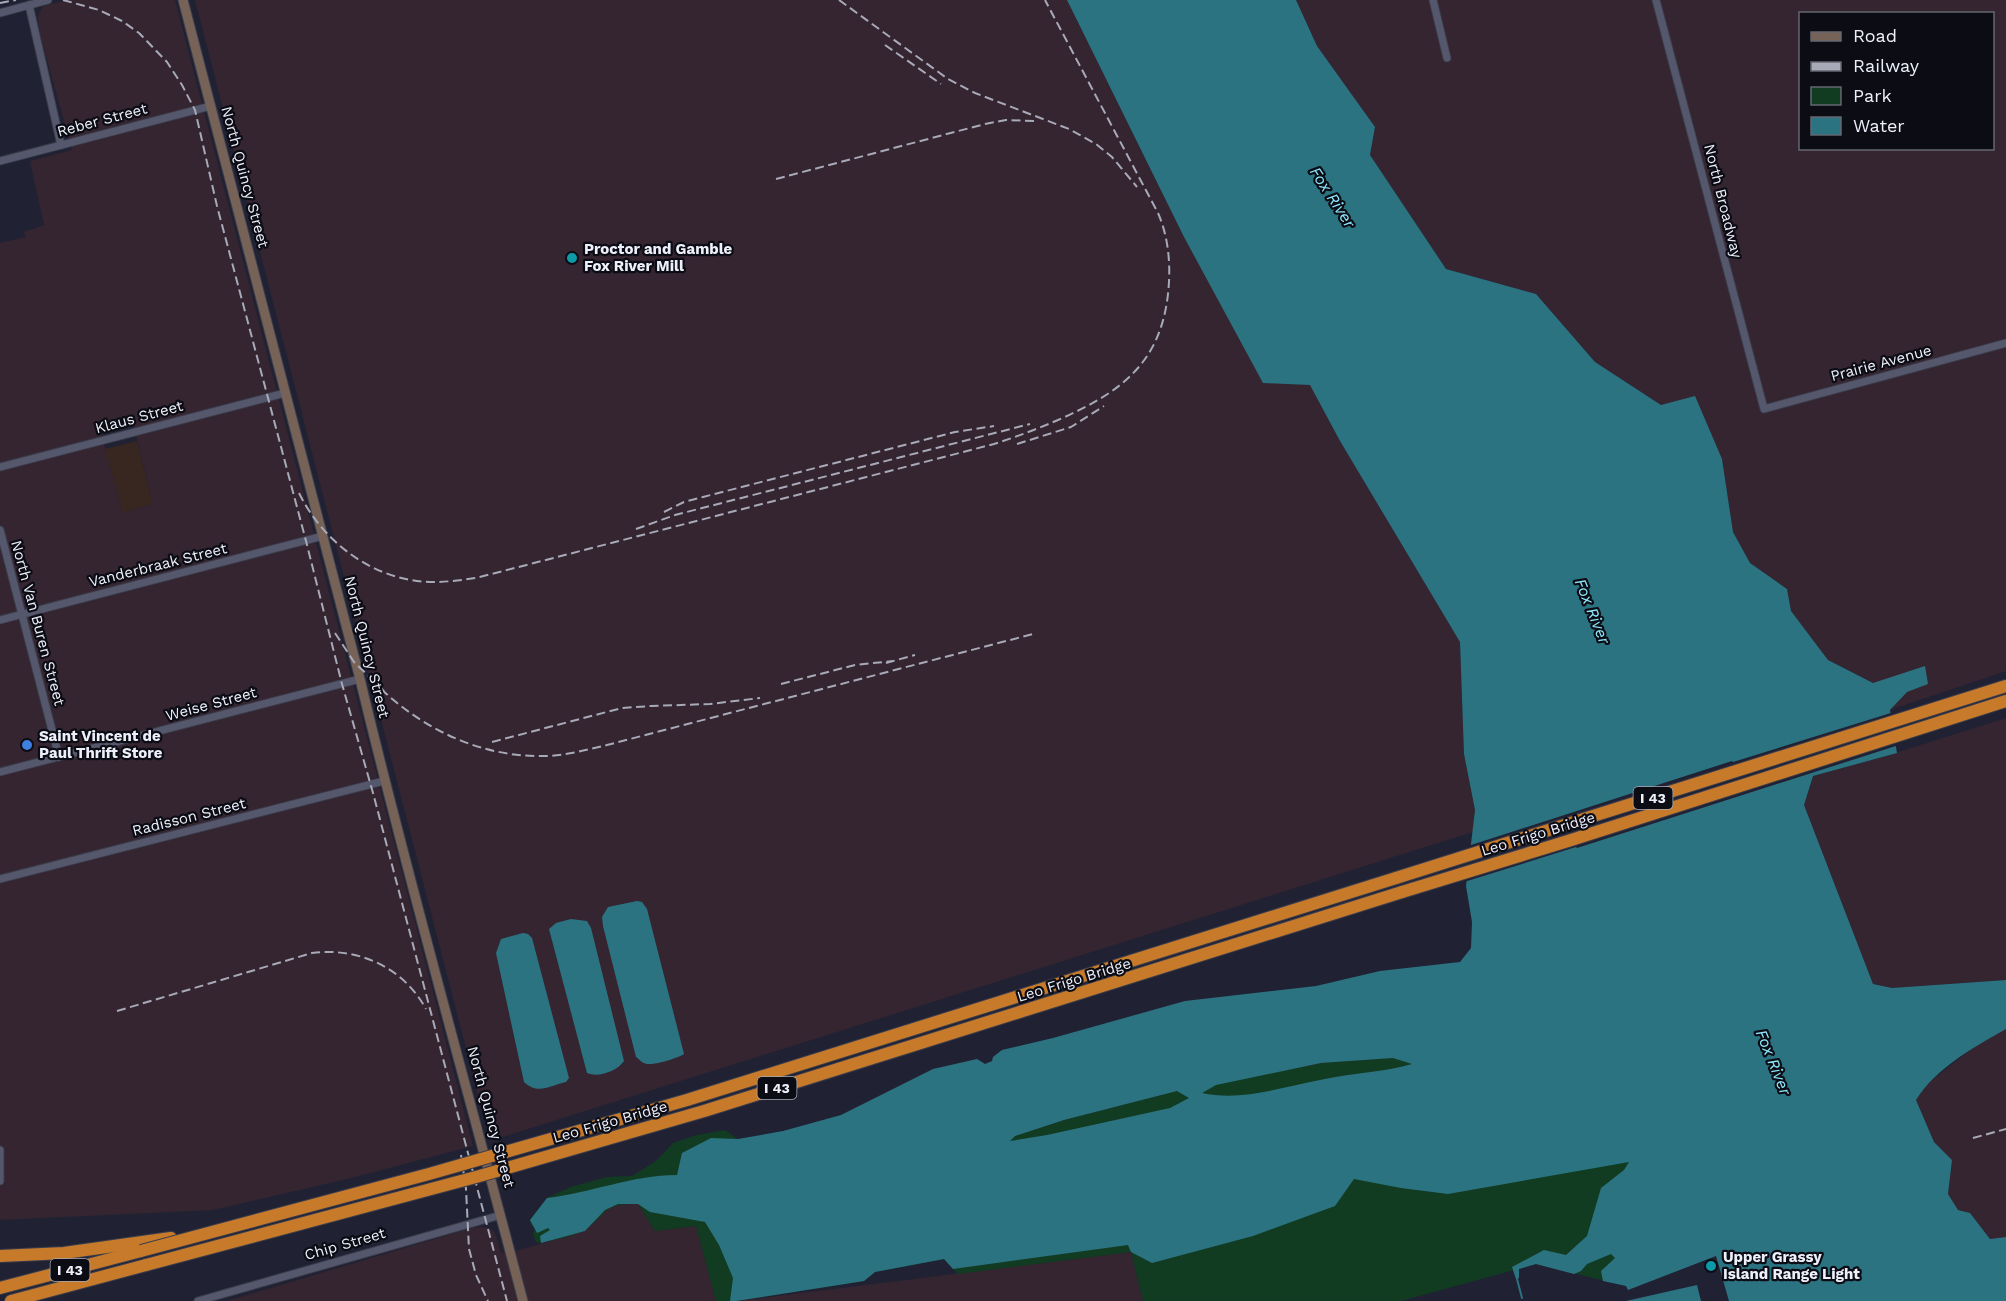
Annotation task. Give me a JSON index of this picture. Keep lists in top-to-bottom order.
{
  "streets": {
    "highway": ["I 43", "Leo Frigo Bridge"],
    "street": [
      "Reber Street",
      "North Quincy Street",
      "North Broadway",
      "Prairie Avenue",
      "Klaus Street",
      "Vanderbraak Street",
      "North Van Buren Street",
      "Weise Street",
      "Radisson Street",
      "Chip Street"
    ]
  },
  "crossings": [
    ["Reber Street", "North Quincy Street"],
    ["North Quincy Street", "Klaus Street"],
    ["North Quincy Street", "Vanderbraak Street"],
    ["North Quincy Street", "Weise Street"],
    ["North Quincy Street", "Radisson Street"],
    ["North Quincy Street", "Chip Street"],
    ["North Broadway", "Prairie Avenue"],
    ["Vanderbraak Street", "North Van Buren Street"],
    ["North Van Buren Street", "Weise Street"]
  ],
  "water": ["Fox River"],
  "places": ["Proctor and Gamble Fox River Mill", "Saint Vincent de Paul Thrift Store", "Upper Grassy Island Range Light"],
  "legend": [
    "Road",
    "Railway",
    "Park",
    "Water"
  ]
}
